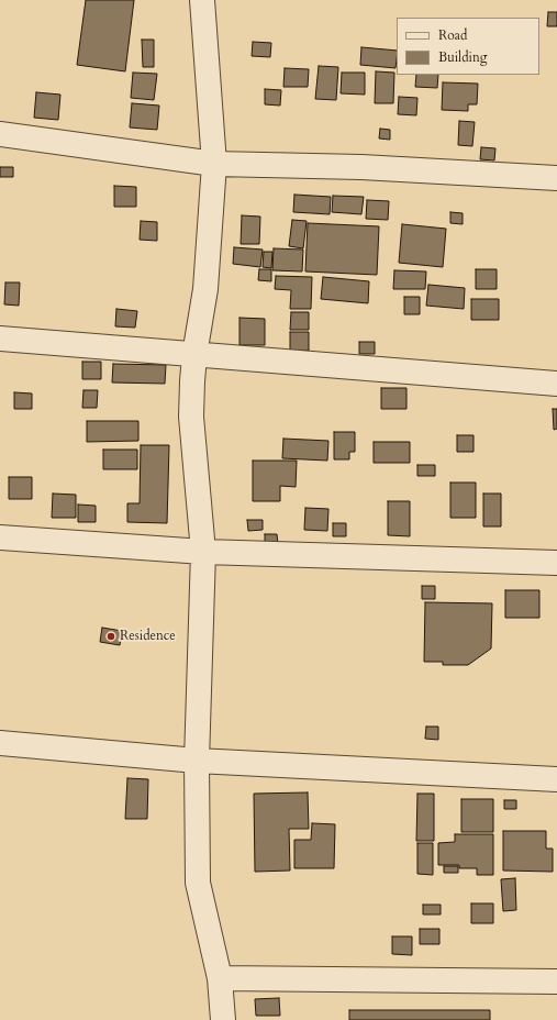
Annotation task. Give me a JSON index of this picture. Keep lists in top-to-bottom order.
{
  "places": ["Residence"],
  "legend": ["Road", "Building"]
}
